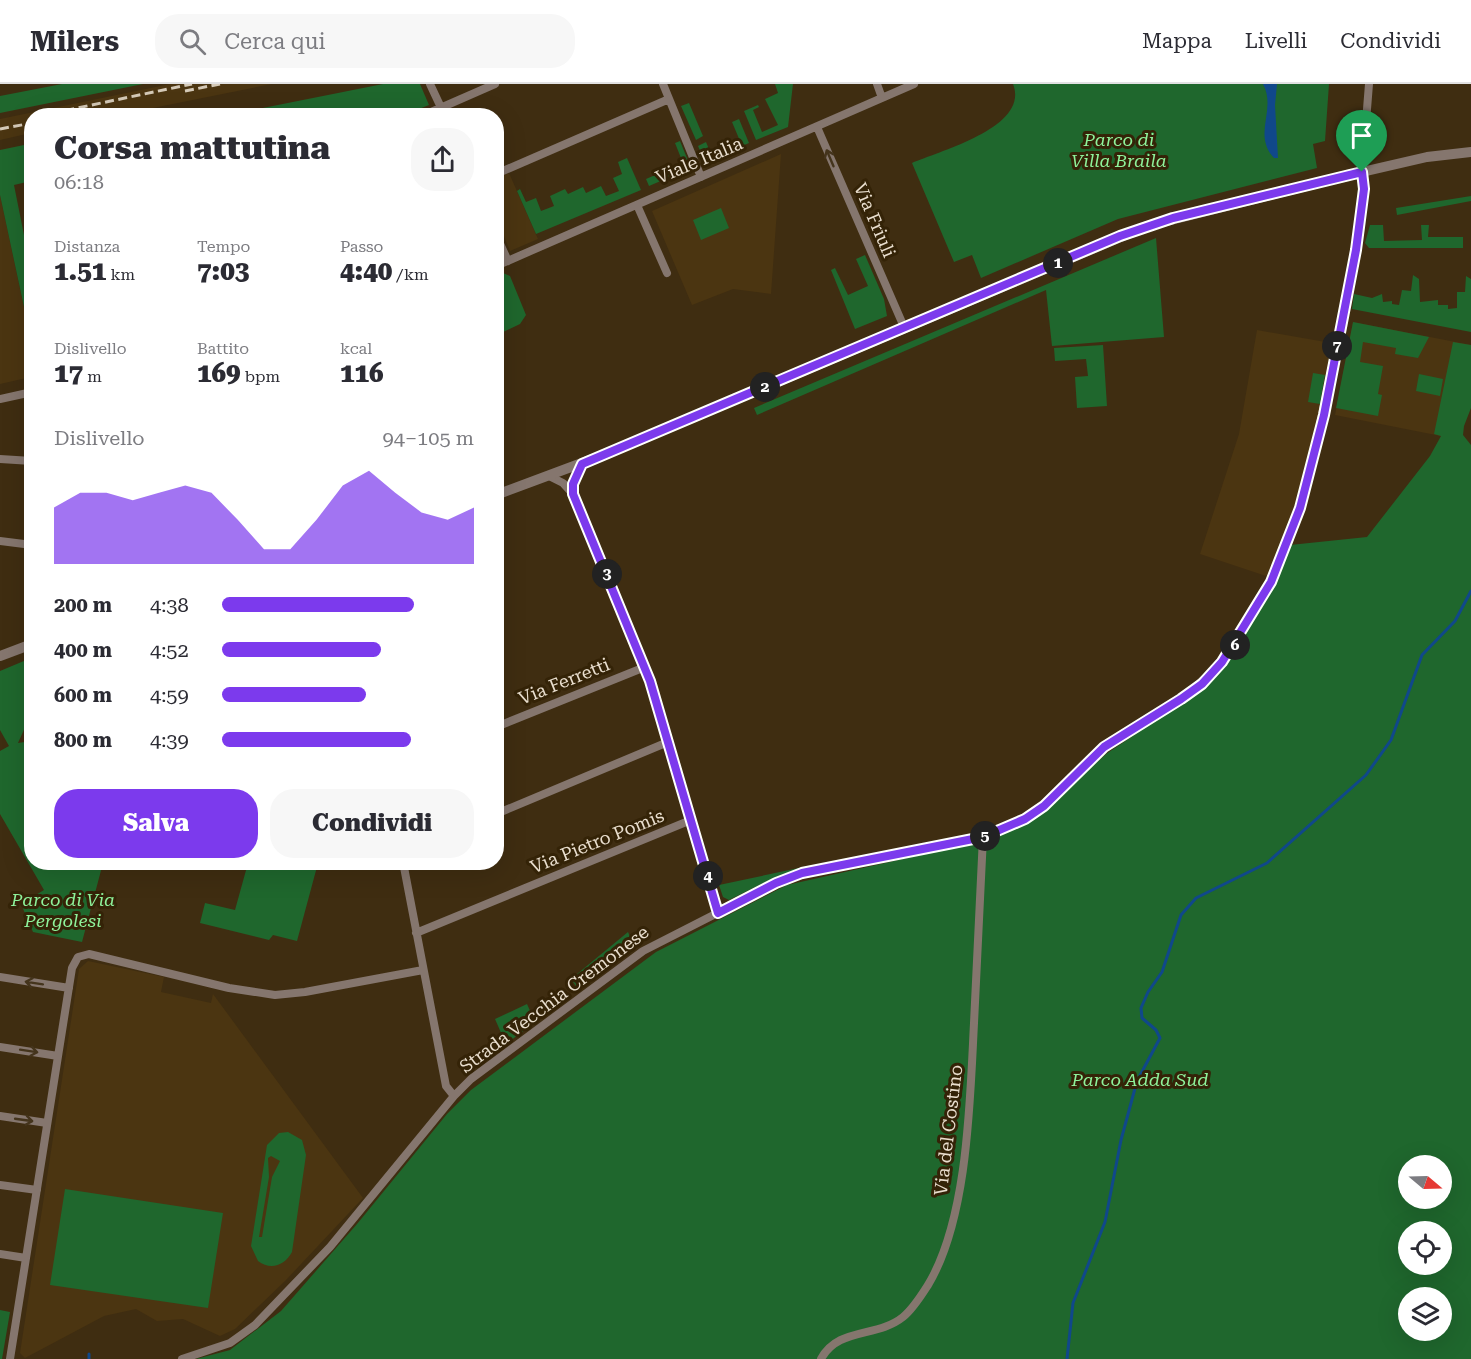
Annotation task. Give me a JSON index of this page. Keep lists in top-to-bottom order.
{
  "streets": {
    "street": [
      "Viale Italia",
      "Via Friuli",
      "Via Ferretti",
      "Via Pietro Pomis",
      "Strada Vecchia Cremonese",
      "Via del Costino"
    ]
  },
  "crossings": [
    ["Viale Italia", "Via Friuli"],
    ["Strada Vecchia Cremonese", "Via del Costino"]
  ],
  "one_way": ["Via Friuli"],
  "parks": ["Parco di Villa Braila", "Parco di Via Pergolesi", "Parco Adda Sud"],
  "north": "right",
  "page": {
    "header": "Milers",
    "search": "Cerca qui",
    "nav": ["Mappa", "Livelli", "Condividi"],
    "heading": ["Corsa mattutina", "06:18"],
    "stats": [
      ["Distanza", "1.51 km"],
      ["Tempo", "7:03"],
      ["Passo", "4:40 /km"],
      ["Dislivello", "17 m"],
      ["Battito", "169 bpm"],
      ["kcal", "116"]
    ],
    "pins": [
      "1",
      "7",
      "2",
      "3",
      "6",
      "5",
      "4"
    ],
    "chart": ["Dislivello", "94–105 m"],
    "list": [
      {
        "name": "200 m",
        "note": "4:38"
      },
      {
        "name": "400 m",
        "note": "4:52"
      },
      {
        "name": "600 m",
        "note": "4:59"
      },
      {
        "name": "800 m",
        "note": "4:39"
      }
    ],
    "buttons": ["Salva", "Condividi"]
  }
}
